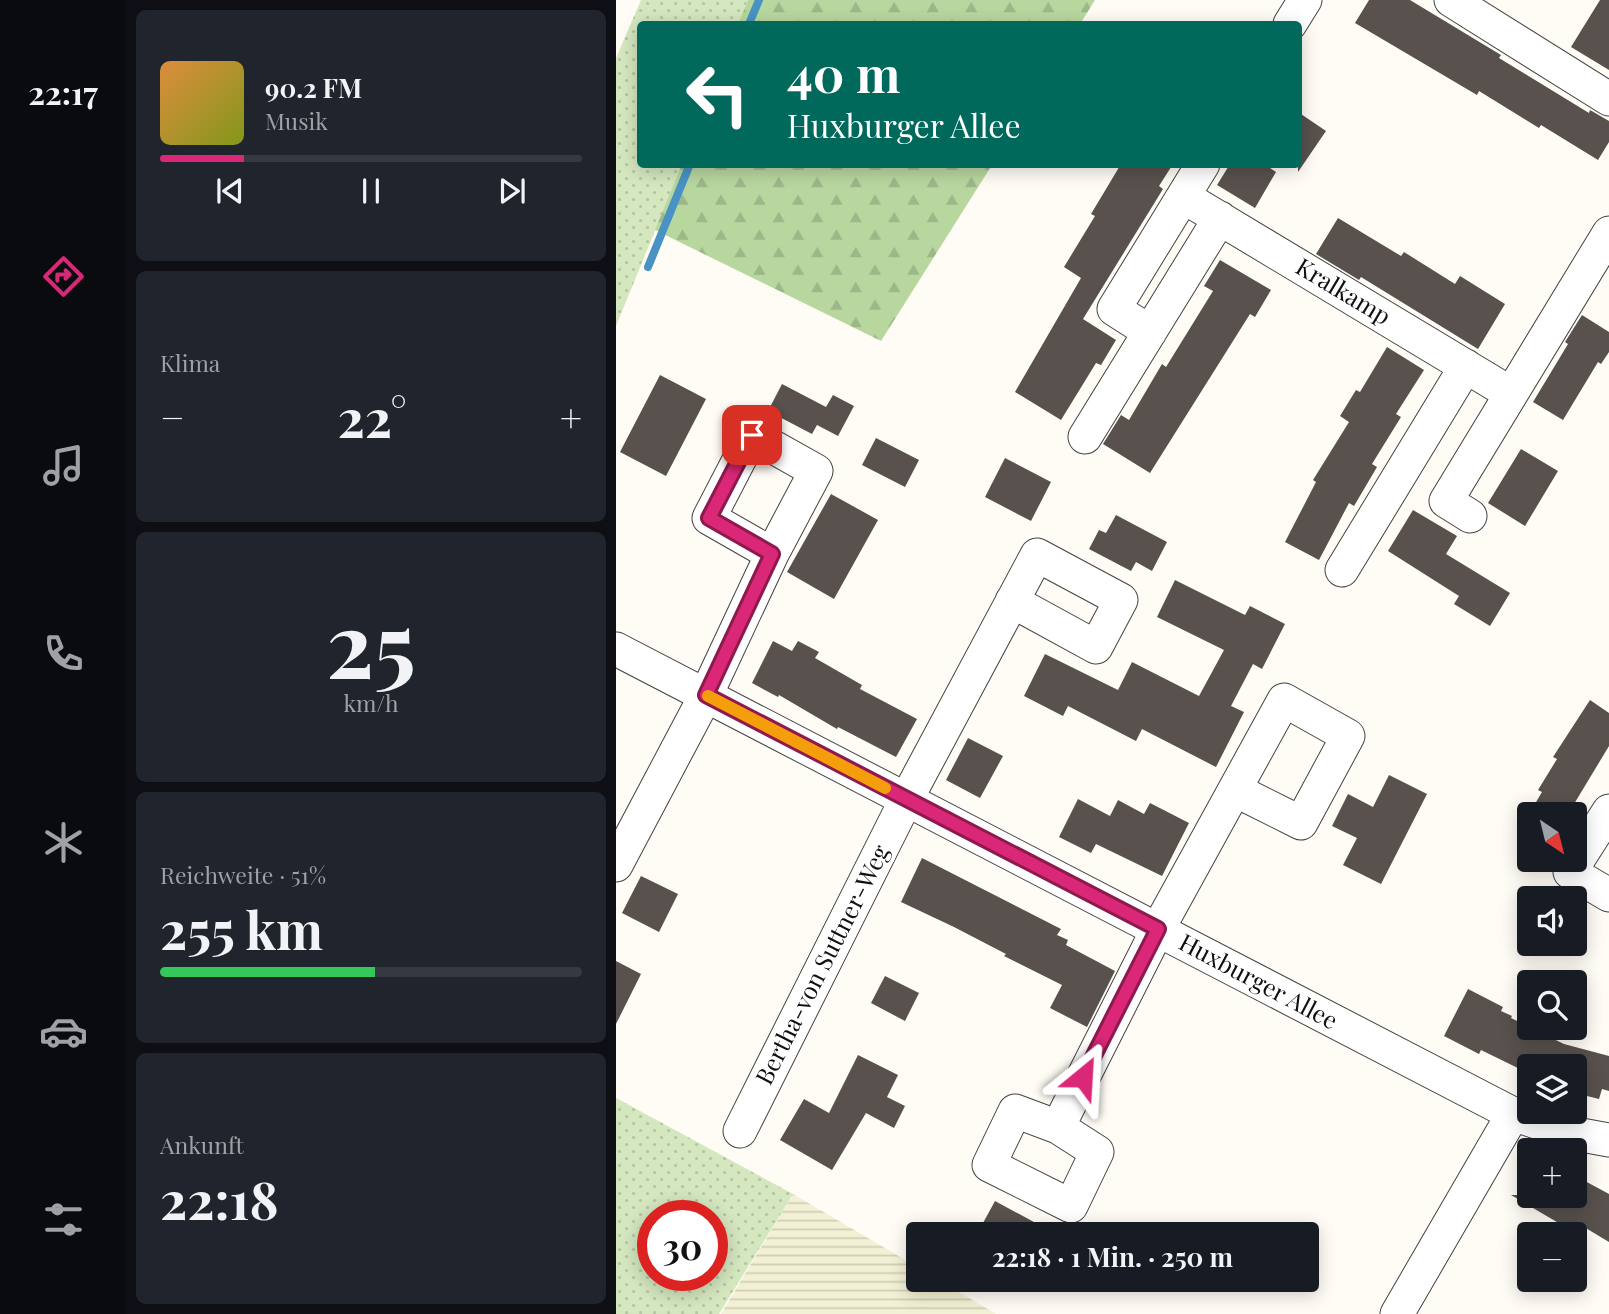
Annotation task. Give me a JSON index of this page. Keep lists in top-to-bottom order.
{
  "streets": {
    "street": ["Kralkamp", "Bertha-von Suttner-Weg", "Huxburger Allee"]
  },
  "crossings": [
    ["Bertha-von Suttner-Weg", "Huxburger Allee"]
  ],
  "north": "bottom right",
  "page": {
    "tabs": "22:17",
    "turn": ["40 m", "Huxburger Allee"],
    "song": ["90.2 FM", "Musik"],
    "tile": [
      "Klima",
      ["25", "km/h"],
      ["Reichweite · 51%", "255 km"],
      ["Ankunft", "22:18"]
    ],
    "heat": ["−", "22°", "+"],
    "map_buttons": ["+", "−"],
    "limit": "30",
    "trip": "22:18 · 1 Min. · 250 m"
  }
}
